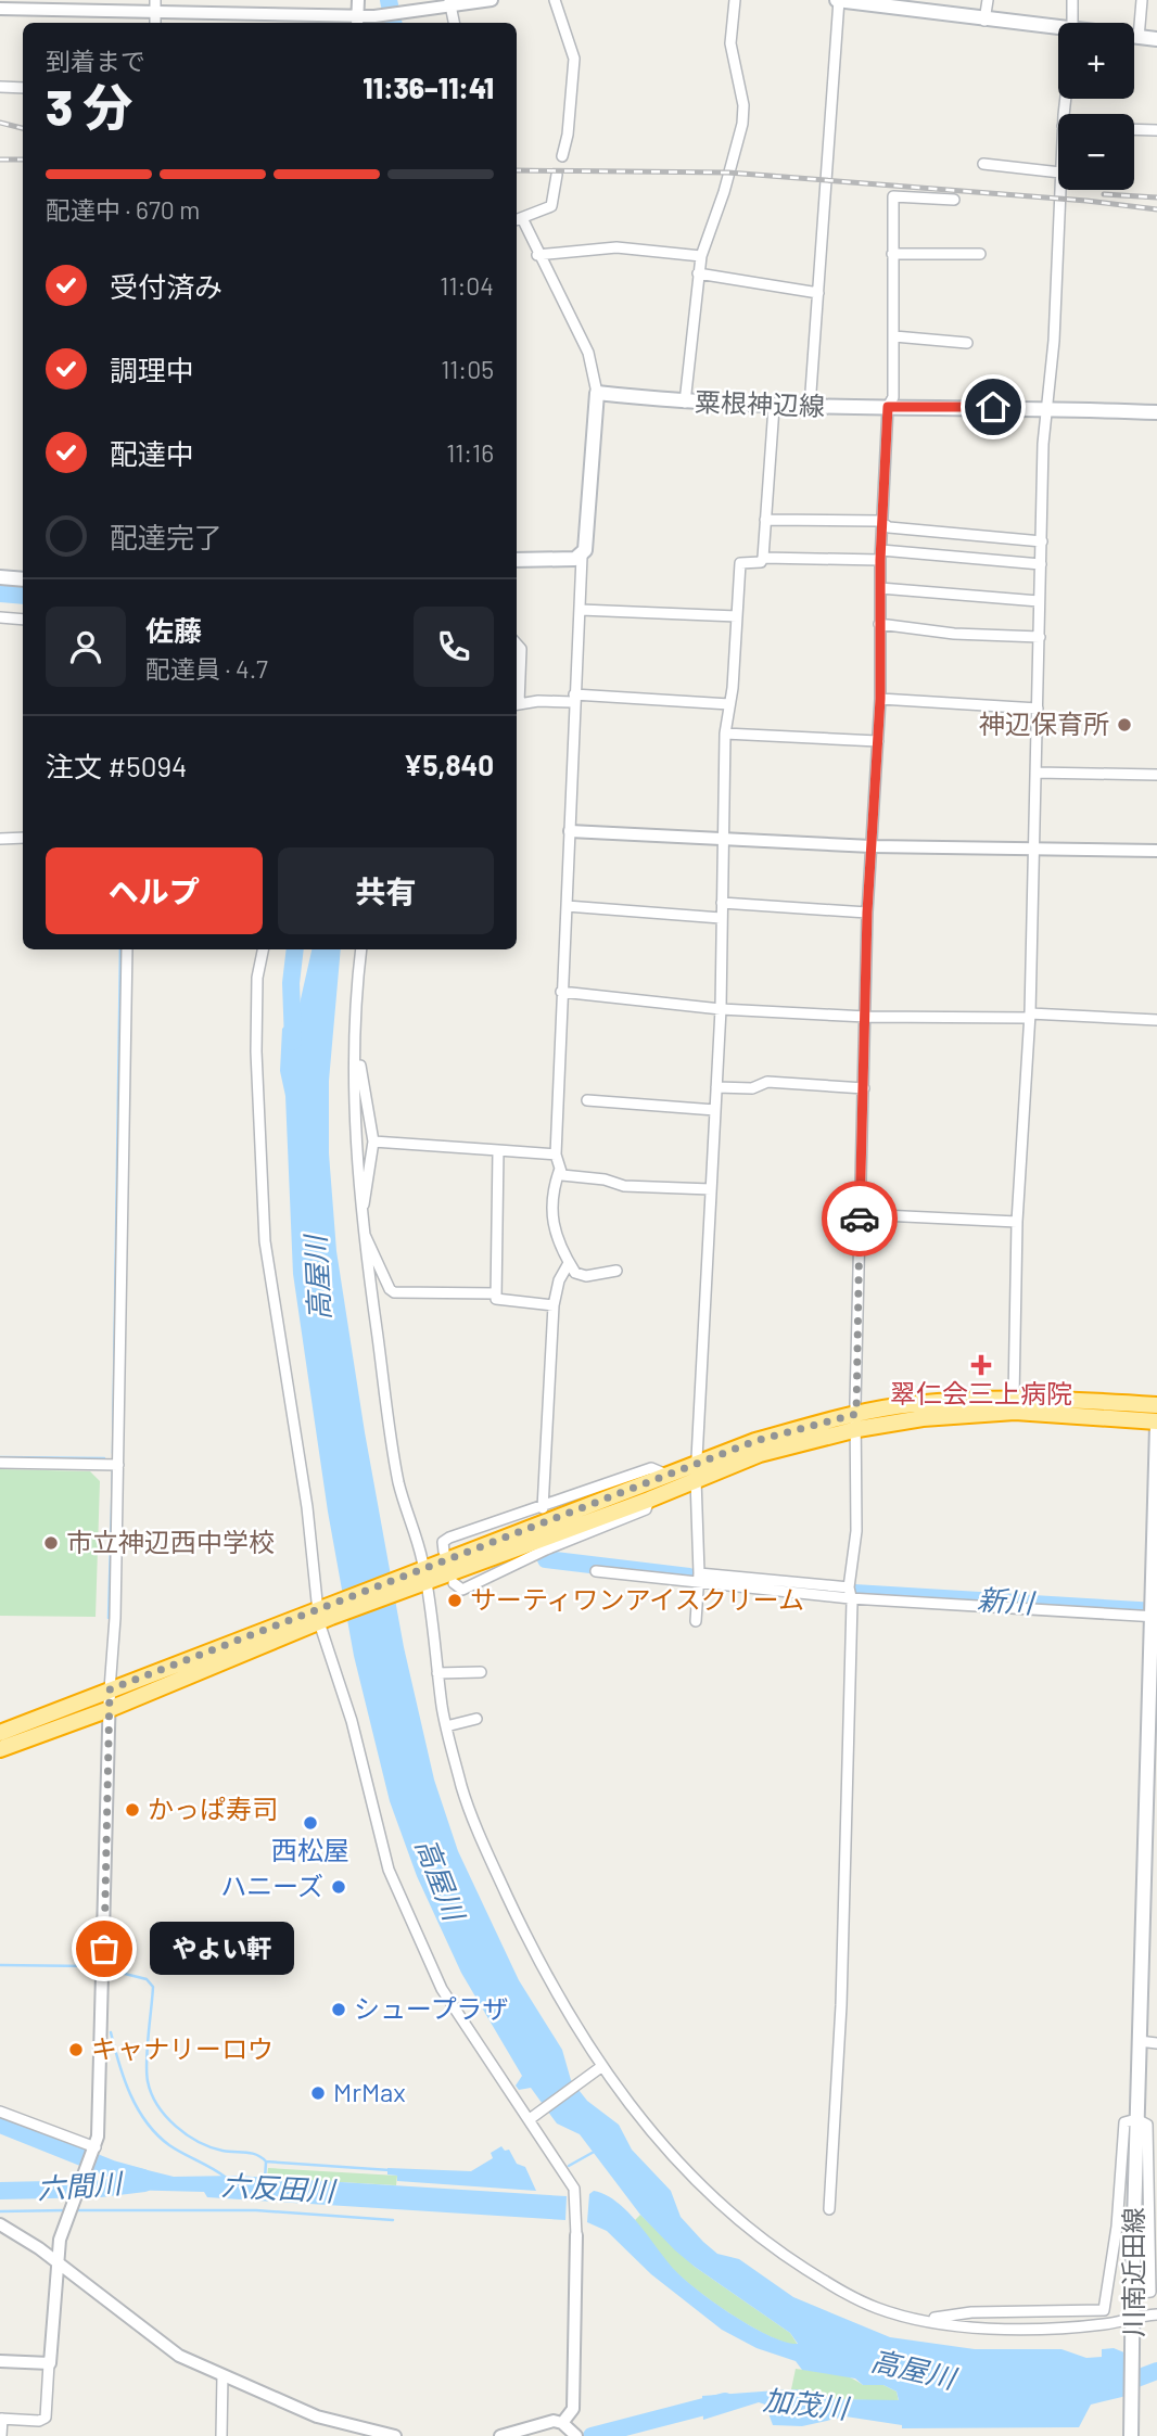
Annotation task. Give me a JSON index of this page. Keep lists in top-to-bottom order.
{
  "streets": {
    "main road": ["粟根神辺線", "川南近田線"]
  },
  "water": [
    "高屋川",
    "新川",
    "六間川",
    "六反田川",
    "加茂川"
  ],
  "places": {
    "other": [
      "神辺保育所",
      "市立神辺西中学校",
      "サーティワンアイスクリーム",
      "かっぱ寿司",
      "西松屋",
      "ハニーズ",
      "やよい軒",
      "シュープラザ",
      "キャナリーロウ",
      "MrMax"
    ],
    "health": ["翠仁会三上病院"]
  },
  "page": {
    "map_buttons": ["+", "−"],
    "heading": ["3 分", "到着まで", "11:36–11:41"],
    "panel": [
      "佐藤",
      "配達員 · 4.7",
      "注文 #5094",
      "¥5,840"
    ],
    "bar": "配達中 · 670 m",
    "list": [
      ["受付済み", "11:04"],
      ["調理中", "11:05"],
      ["配達中", "11:16"],
      "配達完了"
    ],
    "buttons": ["ヘルプ", "共有"],
    "bubble": "やよい軒"
  }
}
